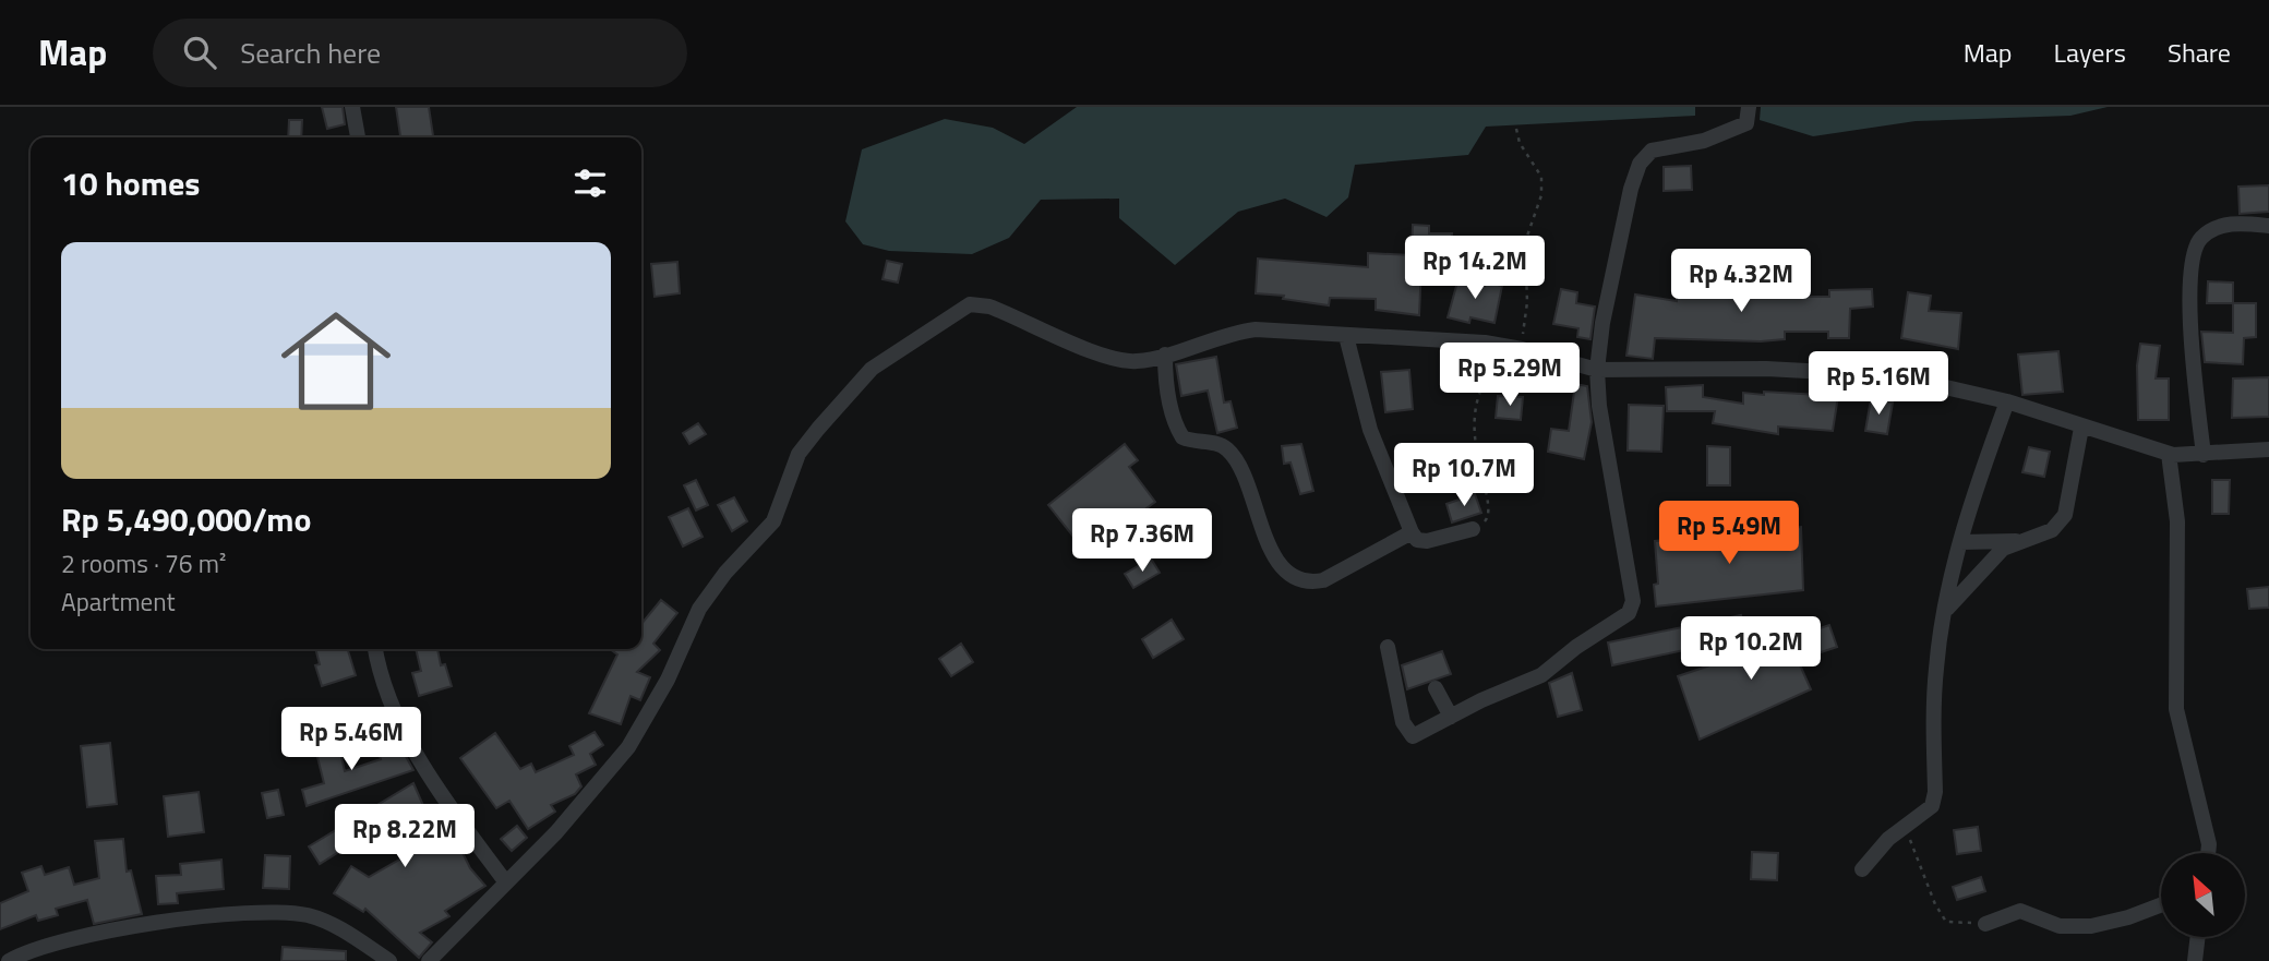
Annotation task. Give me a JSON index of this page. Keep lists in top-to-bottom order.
{
  "north": "top left",
  "page": {
    "header": "Map",
    "search": "Search here",
    "nav": ["Map", "Layers", "Share"],
    "heading": "10 homes",
    "list": [
      {
        "name": "Rp 5,490,000/mo",
        "note": "2 rooms · 76 m² · Apartment"
      }
    ],
    "price": [
      "Rp 14.2M",
      "Rp 4.32M",
      "Rp 5.29M",
      "Rp 5.16M",
      "Rp 10.7M",
      "Rp 5.49M",
      "Rp 7.36M",
      "Rp 10.2M",
      "Rp 5.46M",
      "Rp 8.22M"
    ]
  }
}
